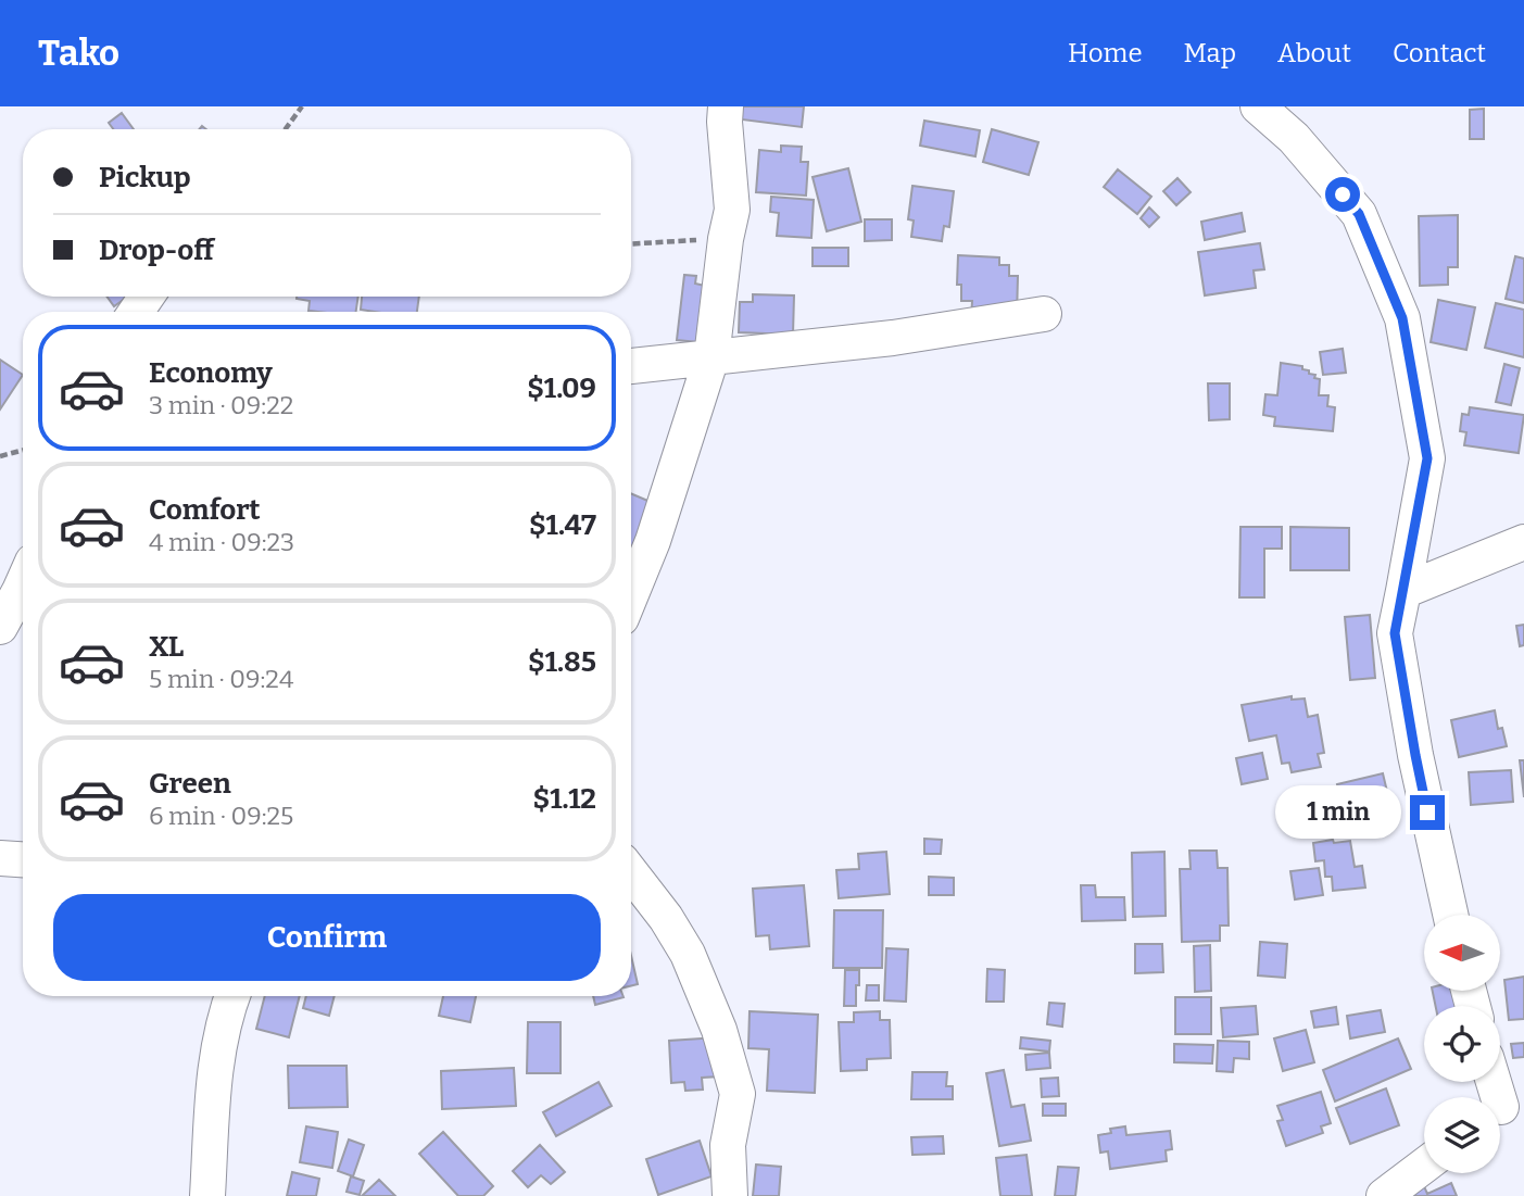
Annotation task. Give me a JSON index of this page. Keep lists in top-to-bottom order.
{
  "north": "left",
  "page": {
    "header": "Tako",
    "nav": [
      "Home",
      "Map",
      "About",
      "Contact"
    ],
    "banner": ["Pickup", "Drop-off"],
    "list": [
      {
        "name": "Economy",
        "note": "3 min · 09:22",
        "value": "$1.09"
      },
      {
        "name": "Comfort",
        "note": "4 min · 09:23",
        "value": "$1.47"
      },
      {
        "name": "XL",
        "note": "5 min · 09:24",
        "value": "$1.85"
      },
      {
        "name": "Green",
        "note": "6 min · 09:25",
        "value": "$1.12"
      }
    ],
    "bubble": "1 min",
    "buttons": "Confirm"
  }
}
